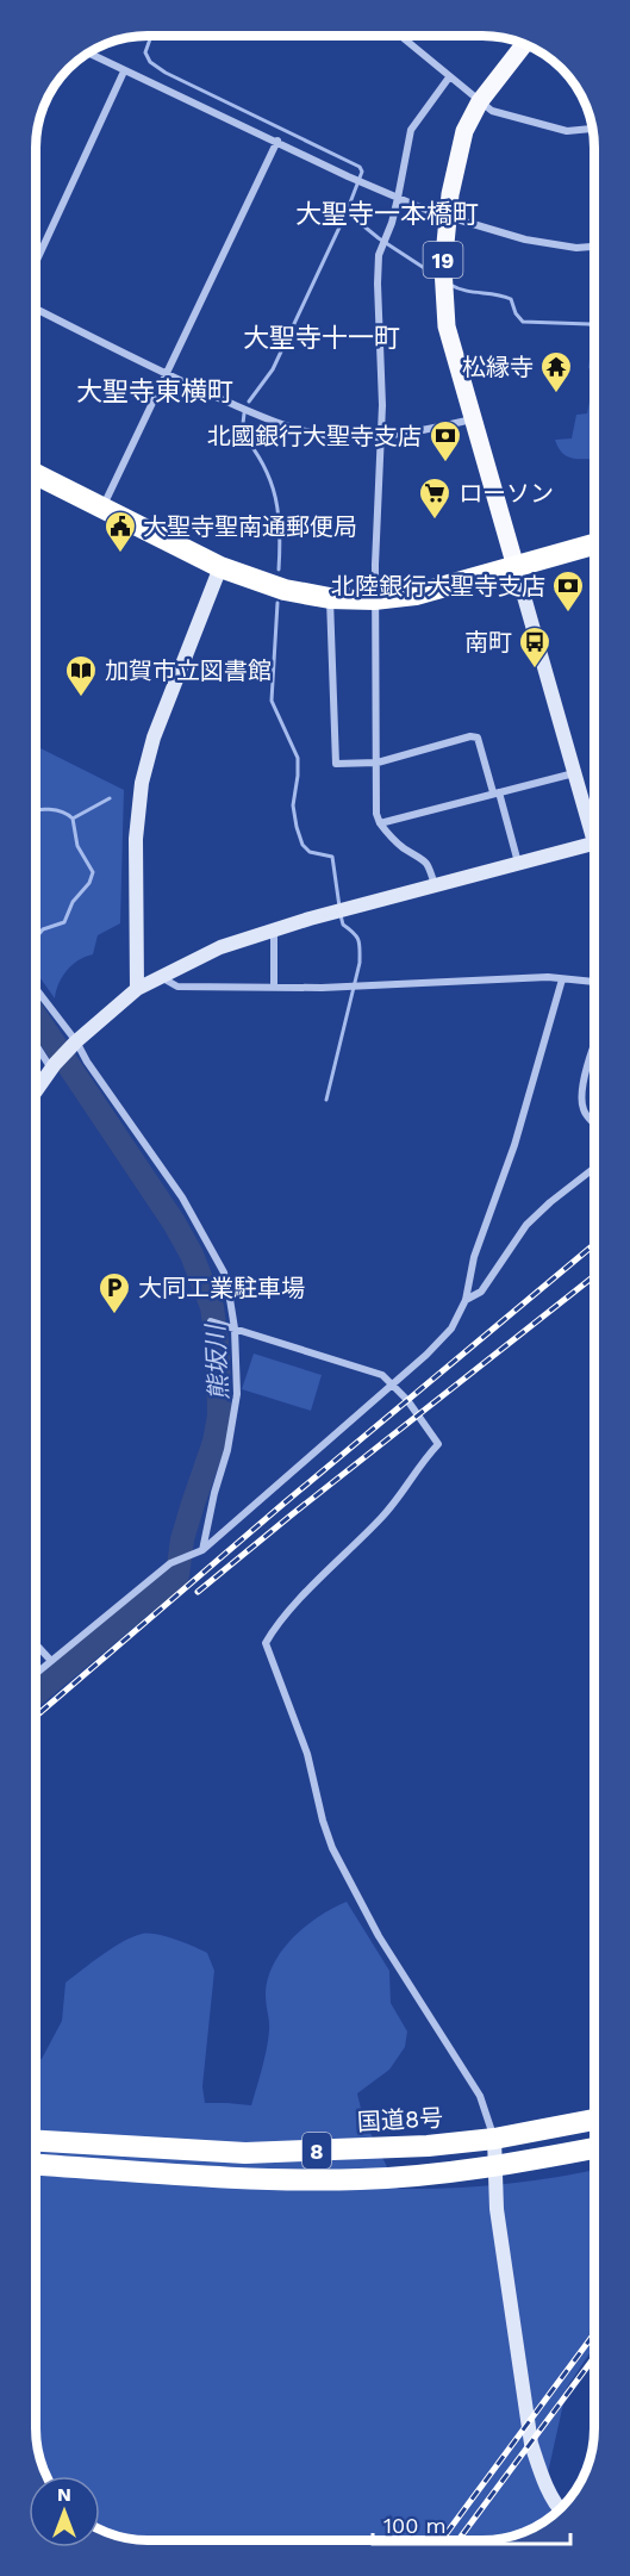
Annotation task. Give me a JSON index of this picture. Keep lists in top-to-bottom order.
{
  "streets": {
    "highway": ["国道8号", "8"],
    "main road": ["19"]
  },
  "districts": ["大聖寺一本橋町", "大聖寺十一町", "大聖寺東横町"],
  "water": ["熊坂川"],
  "places": {
    "temple": ["松縁寺"],
    "bank": ["北國銀行大聖寺支店", "北陸銀行大聖寺支店"],
    "supermarket": ["ローソン"],
    "public building": ["大聖寺聖南通郵便局"],
    "bus stop": ["南町"],
    "library": ["加賀市立図書館"],
    "parking": ["大同工業駐車場"]
  },
  "scale_bar": "100 m",
  "north": "top"
}
